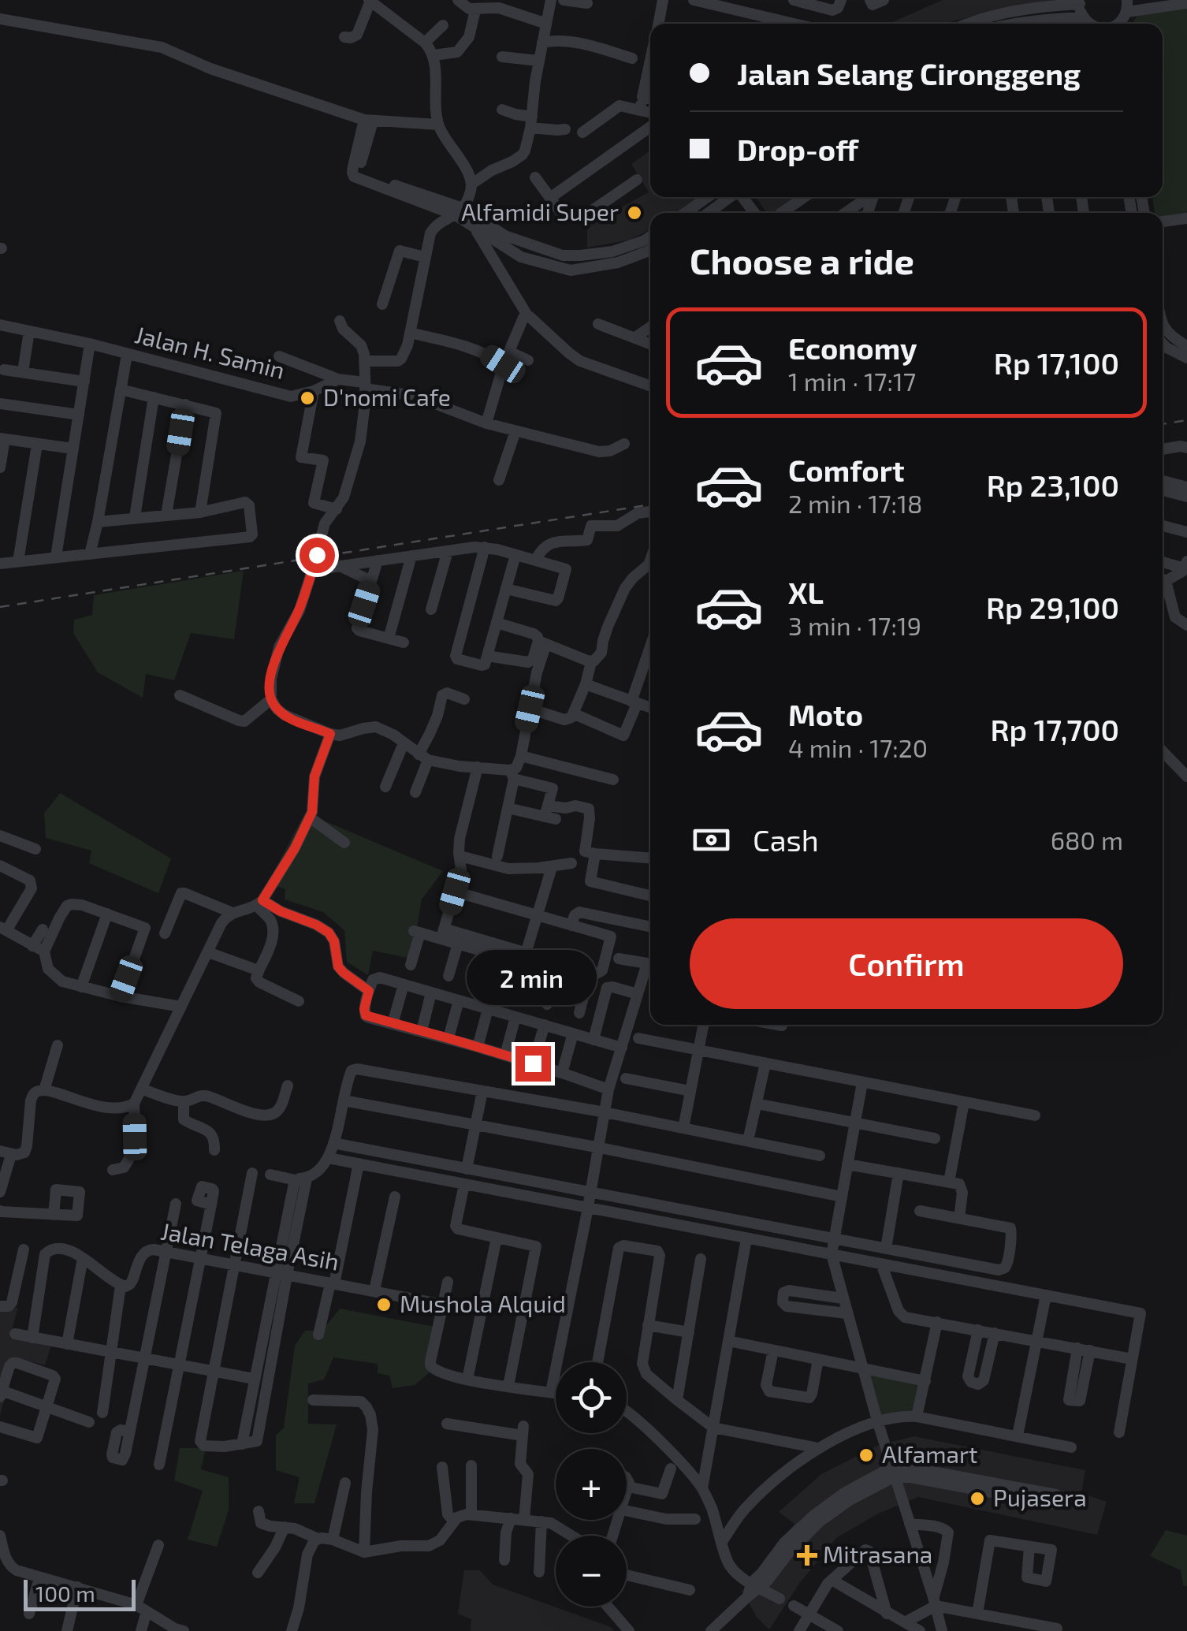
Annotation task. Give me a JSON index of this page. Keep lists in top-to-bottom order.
{
  "streets": {
    "street": ["Jalan H. Samin", "Jalan Telaga Asih"]
  },
  "places": {
    "other": [
      "Alfamidi Super",
      "D'nomi Cafe",
      "Mushola Alquid",
      "Alfamart",
      "Pujasera"
    ],
    "health": ["Mitrasana"]
  },
  "scale_bar": "100 m",
  "page": {
    "banner": ["Jalan Selang Cironggeng", "Drop-off"],
    "heading": "Choose a ride",
    "list": [
      {
        "name": "Economy",
        "note": "1 min · 17:17",
        "value": "Rp 17,100"
      },
      {
        "name": "Comfort",
        "note": "2 min · 17:18",
        "value": "Rp 23,100"
      },
      {
        "name": "XL",
        "note": "3 min · 17:19",
        "value": "Rp 29,100"
      },
      {
        "name": "Moto",
        "note": "4 min · 17:20",
        "value": "Rp 17,700"
      }
    ],
    "pay": ["Cash", "680 m"],
    "buttons": "Confirm",
    "bubble": "2 min",
    "map_buttons": ["+", "−"],
    "scale": "100 m"
  }
}
